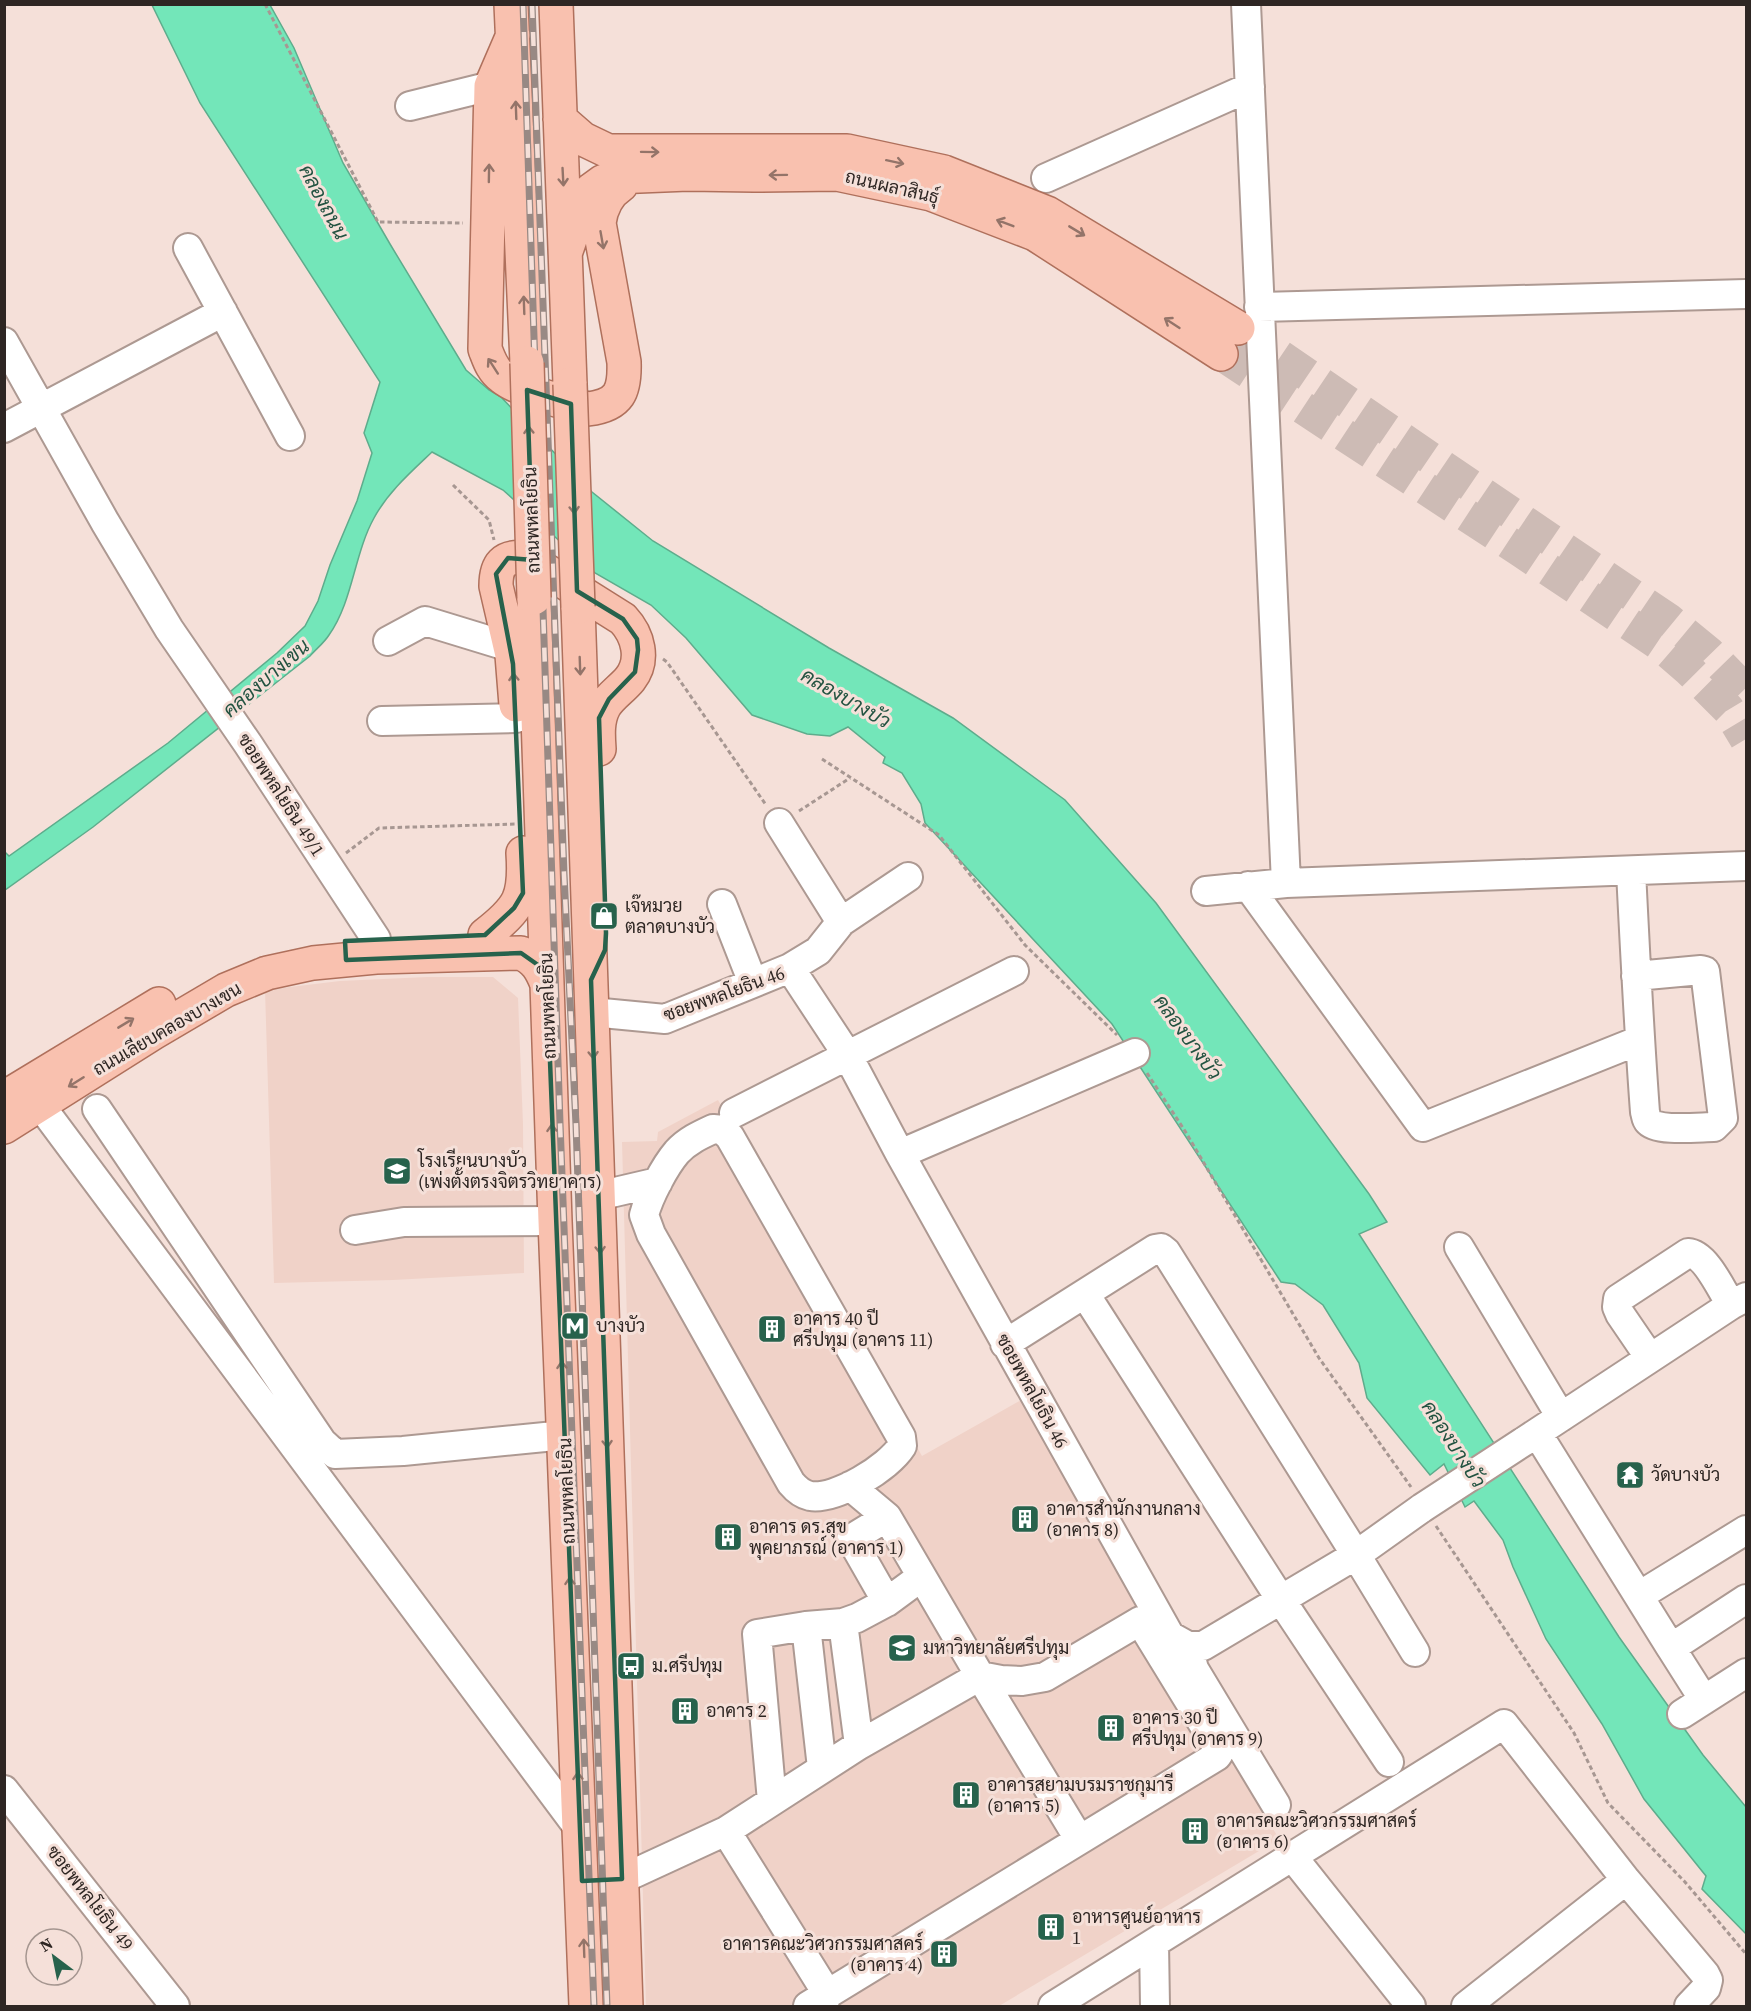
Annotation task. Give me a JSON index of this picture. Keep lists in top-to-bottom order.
{
  "streets": {
    "main road": ["ถนนผลาสินธุ์", "ถนนพหลโยธิน", "ถนนเลียบคลองบางเขน"],
    "street": ["ซอยพหลโยธิน 49/1", "ซอยพหลโยธิน 46", "ซอยพหลโยธิน 49"]
  },
  "crossings": [
    ["ซอยพหลโยธิน 49/1", "ถนนเลียบคลองบางเขน"]
  ],
  "water": ["คลองถนน", "คลองบางเขน", "คลองบางบัว"],
  "places": {
    "shop": ["เจ๊หมวย ตลาดบางบัว"],
    "school or university": ["โรงเรียนบางบัว (เพ่งตั้งตรงจิตรวิทยาคาร)", "มหาวิทยาลัยศรีปทุม"],
    "metro station": ["บางบัว"],
    "building": [
      "อาคาร 40 ปี ศรีปทุม (อาคาร 11)",
      "อาคารสำนักงานกลาง (อาคาร 8)",
      "อาคาร ดร.สุข พุคยาภรณ์ (อาคาร 1)",
      "อาคาร 2",
      "อาคาร 30 ปี ศรีปทุม (อาคาร 9)",
      "อาคารสยามบรมราชกุมารี (อาคาร 5)",
      "อาคารคณะวิศวกรรมศาสคร์ (อาคาร 6)",
      "อาหารศูนย์อาหาร 1",
      "อาคารคณะวิศวกรรมศาสคร์ (อาคาร 4)"
    ],
    "temple": ["วัดบางบัว"],
    "bus stop": ["ม.ศรีปทุม"]
  },
  "north": "top left"
}
